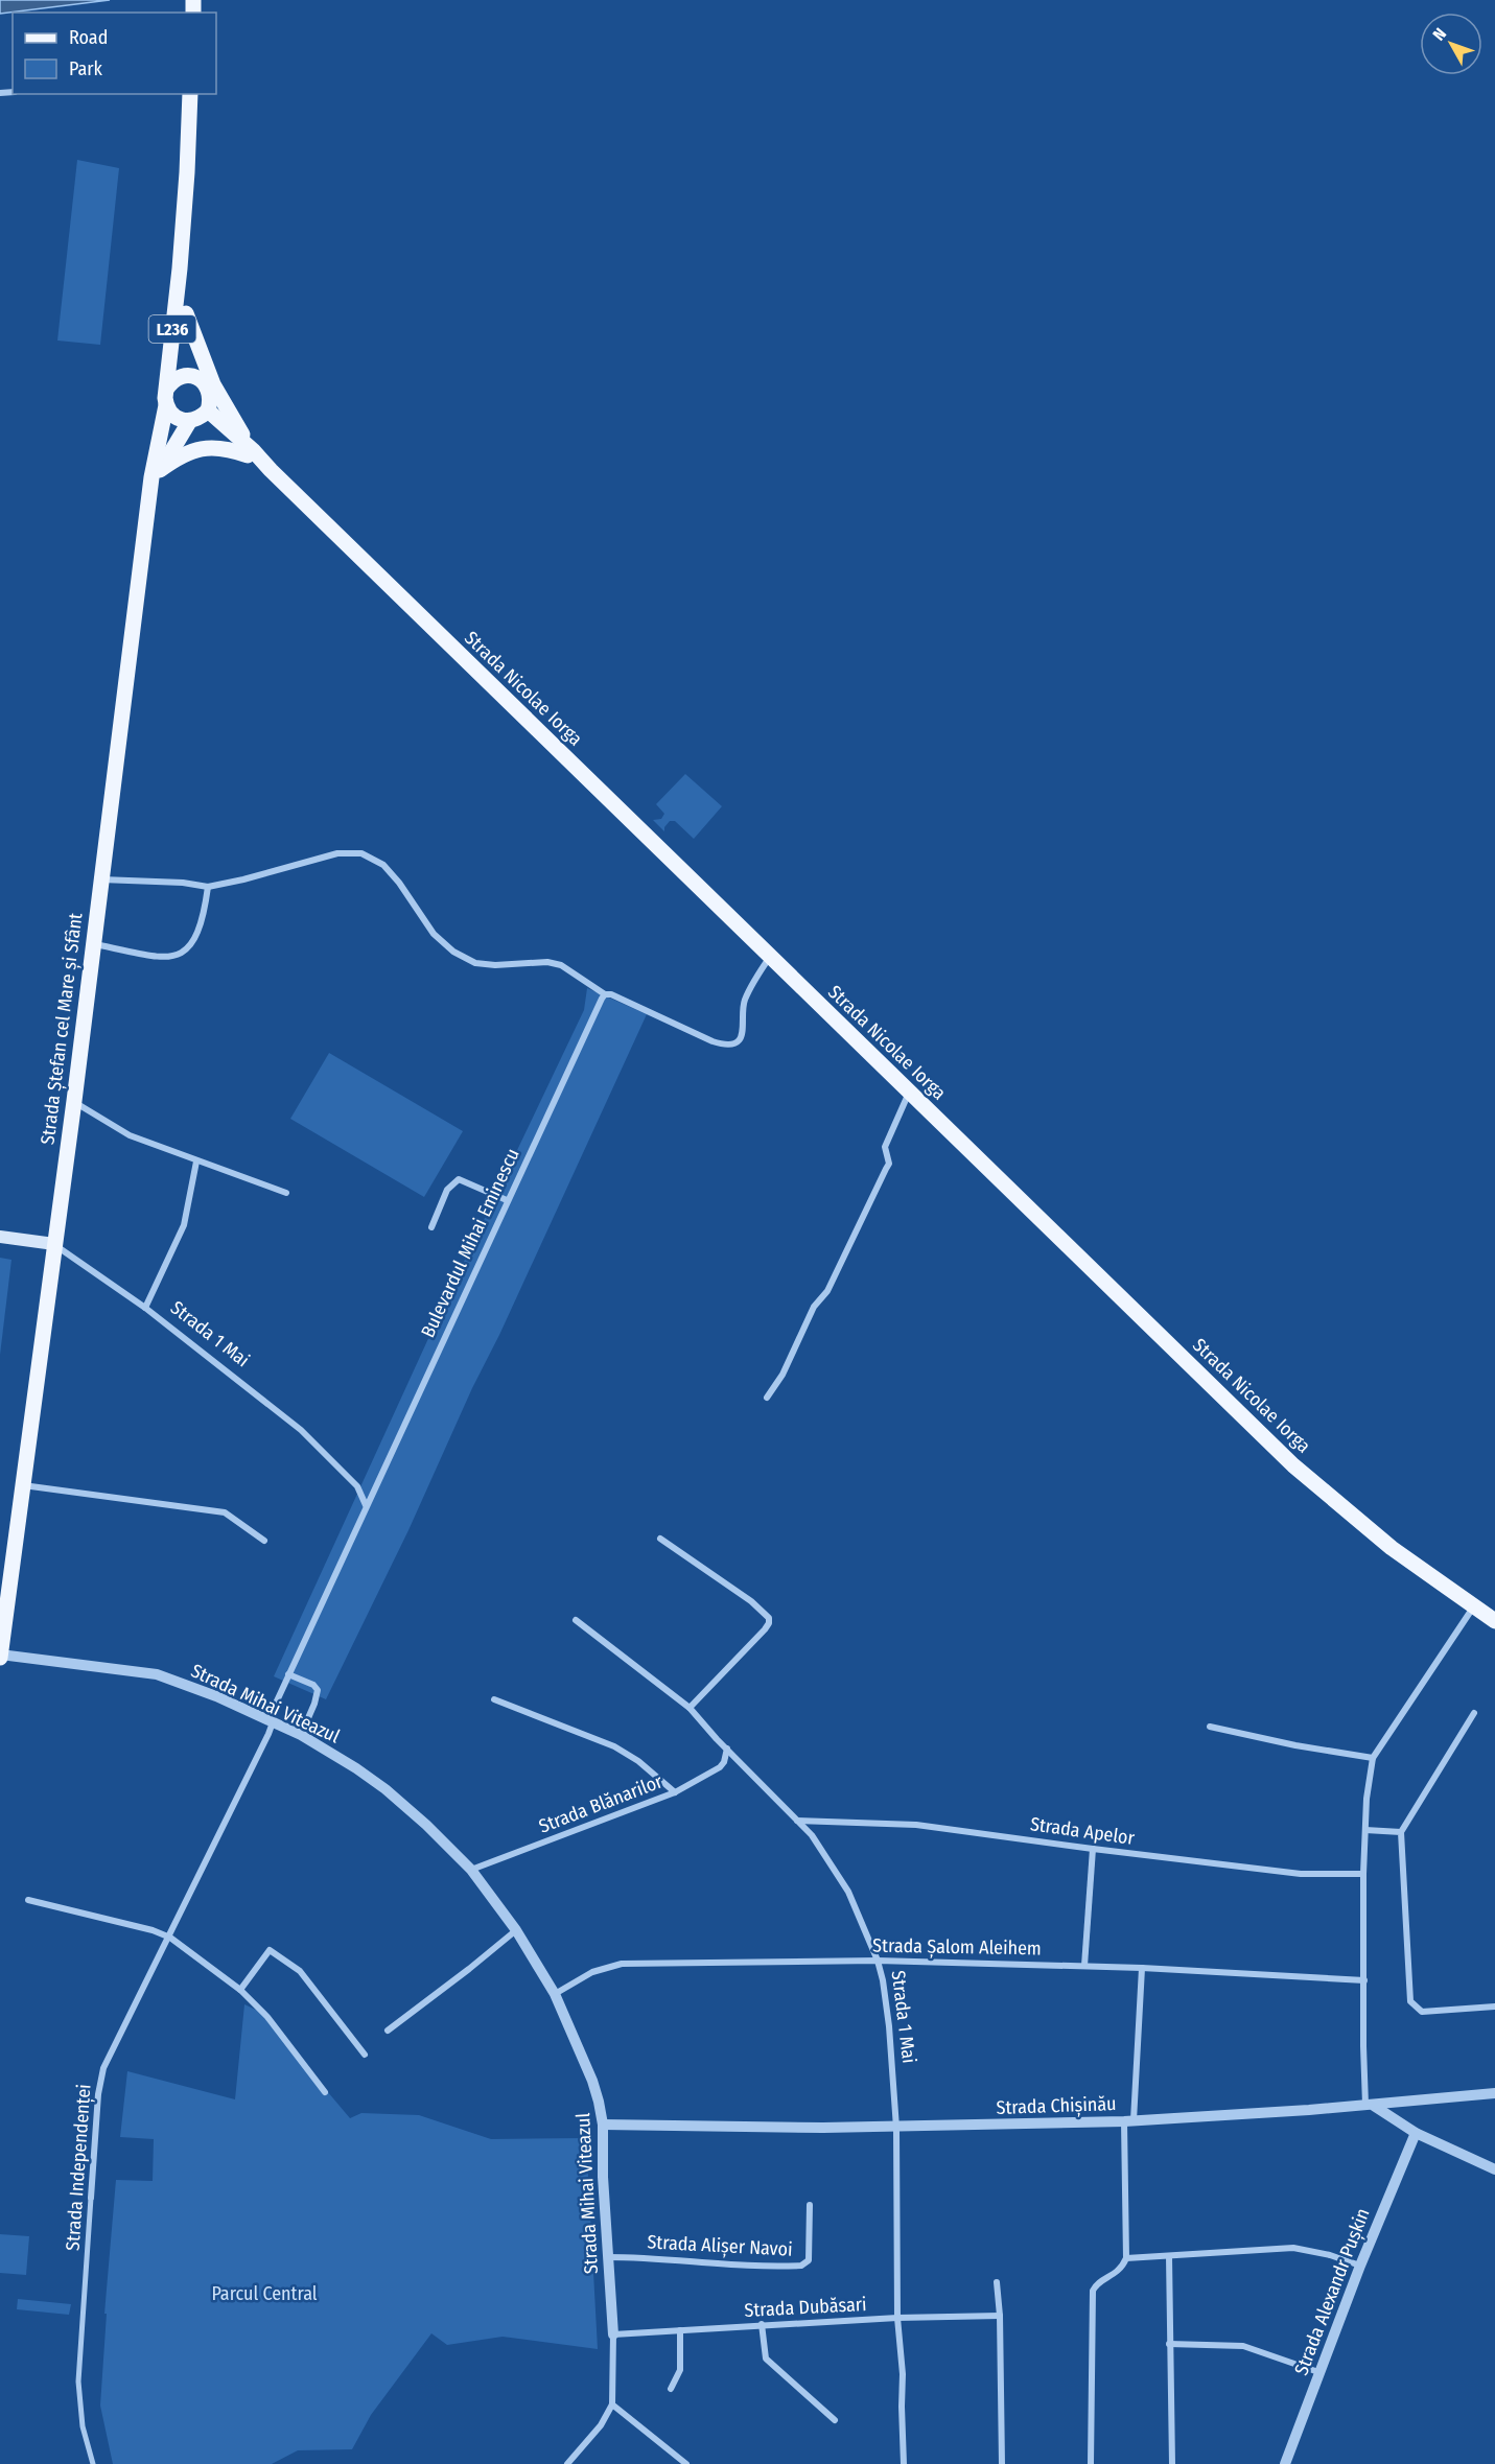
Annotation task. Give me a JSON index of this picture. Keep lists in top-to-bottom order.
{
  "streets": {
    "main road": [
      "L236",
      "Strada Nicolae Iorga",
      "Strada Ștefan cel Mare și Sfânt",
      "Strada 1 Mai"
    ],
    "street": [
      "Bulevardul Mihai Eminescu",
      "Strada Mihai Viteazul",
      "Strada Blănarilor",
      "Strada Apelor",
      "Strada Șalom Aleihem",
      "Strada Chișinău",
      "Strada Independenței",
      "Strada Alișer Navoi",
      "Strada Alexandr Pușkin",
      "Strada Dubăsari"
    ]
  },
  "crossings": [
    ["L236", "Strada Nicolae Iorga"],
    ["L236", "Strada Ștefan cel Mare și Sfânt"],
    ["Strada Nicolae Iorga", "Strada Ștefan cel Mare și Sfânt"],
    ["Strada Ștefan cel Mare și Sfânt", "Strada 1 Mai"],
    ["Strada Ștefan cel Mare și Sfânt", "Strada Mihai Viteazul"],
    ["Bulevardul Mihai Eminescu", "Strada 1 Mai"],
    ["Bulevardul Mihai Eminescu", "Strada Mihai Viteazul"],
    ["Bulevardul Mihai Eminescu", "Strada Independenței"],
    ["Strada 1 Mai", "Strada Blănarilor"],
    ["Strada 1 Mai", "Strada Apelor"],
    ["Strada 1 Mai", "Strada Șalom Aleihem"],
    ["Strada 1 Mai", "Strada Chișinău"],
    ["Strada 1 Mai", "Strada Dubăsari"],
    ["Strada Mihai Viteazul", "Strada Blănarilor"],
    ["Strada Mihai Viteazul", "Strada Șalom Aleihem"],
    ["Strada Mihai Viteazul", "Strada Chișinău"],
    ["Strada Mihai Viteazul", "Strada Independenței"],
    ["Strada Mihai Viteazul", "Strada Alișer Navoi"],
    ["Strada Mihai Viteazul", "Strada Dubăsari"]
  ],
  "parks": ["Parcul Central"],
  "legend": ["Road", "Park"],
  "north": "top left"
}
